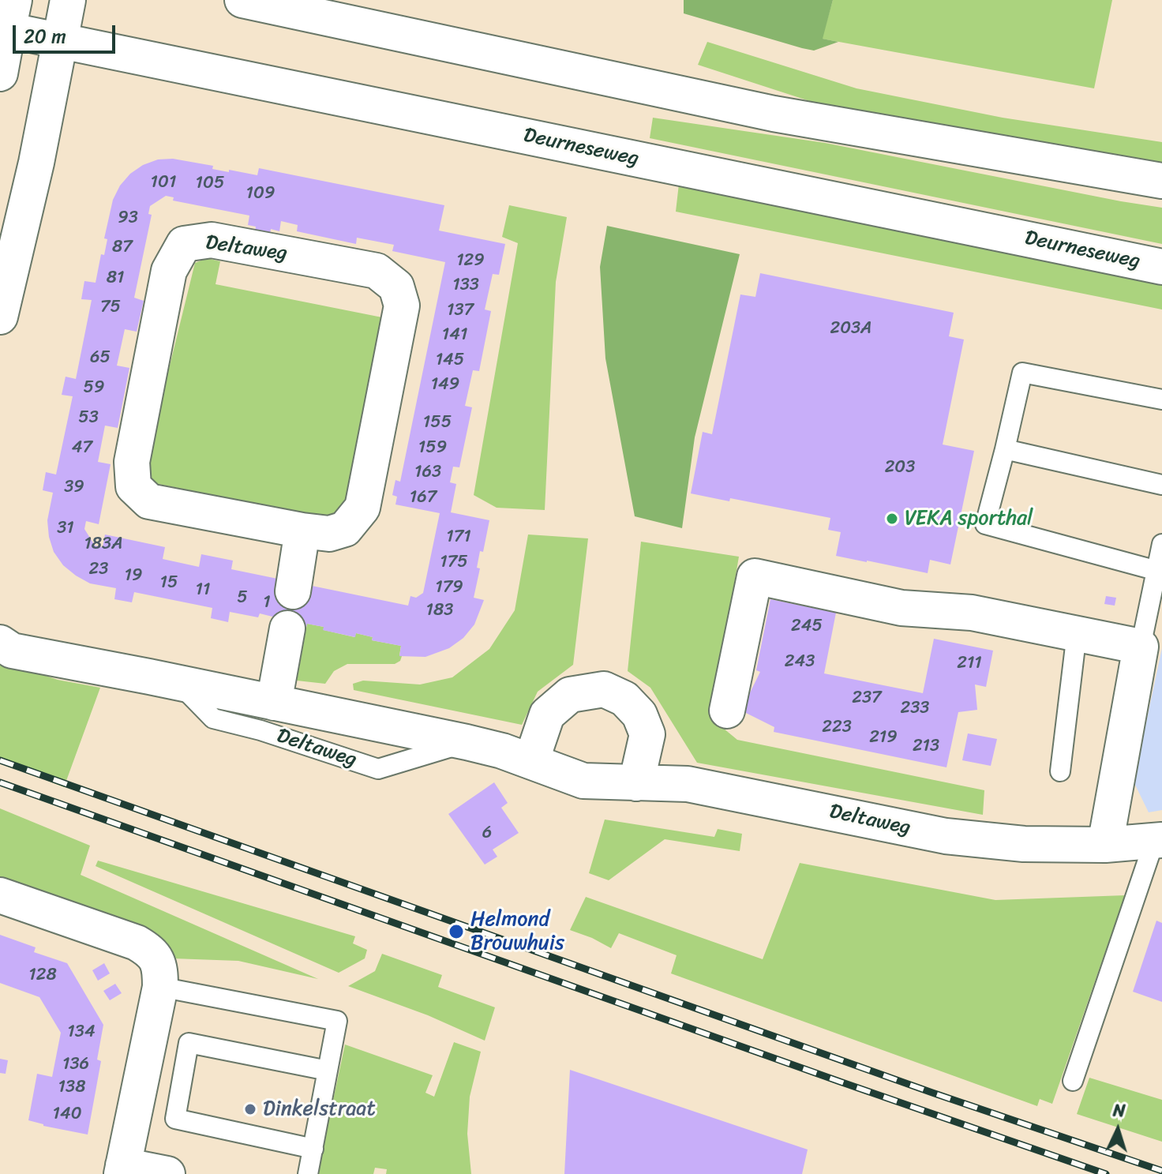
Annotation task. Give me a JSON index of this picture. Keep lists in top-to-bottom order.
{
  "streets": {
    "street": ["Deurneseweg", "Deltaweg"]
  },
  "places": ["VEKA sporthal", "Helmond Brouwhuis", "Dinkelstraat"],
  "house_numbers": [
    "101",
    "105",
    "109",
    "93",
    "87",
    "129",
    "81",
    "133",
    "75",
    "137",
    "203A",
    "141",
    "65",
    "145",
    "149",
    "59",
    "53",
    "155",
    "47",
    "159",
    "203",
    "163",
    "39",
    "167",
    "31",
    "171",
    "183A",
    "175",
    "23",
    "19",
    "15",
    "179",
    "11",
    "5",
    "1",
    "183",
    "245",
    "243",
    "211",
    "237",
    "233",
    "223",
    "219",
    "213",
    "6",
    "128",
    "134",
    "136",
    "138",
    "140"
  ],
  "scale_bar": "20 m",
  "north": "top"
}
